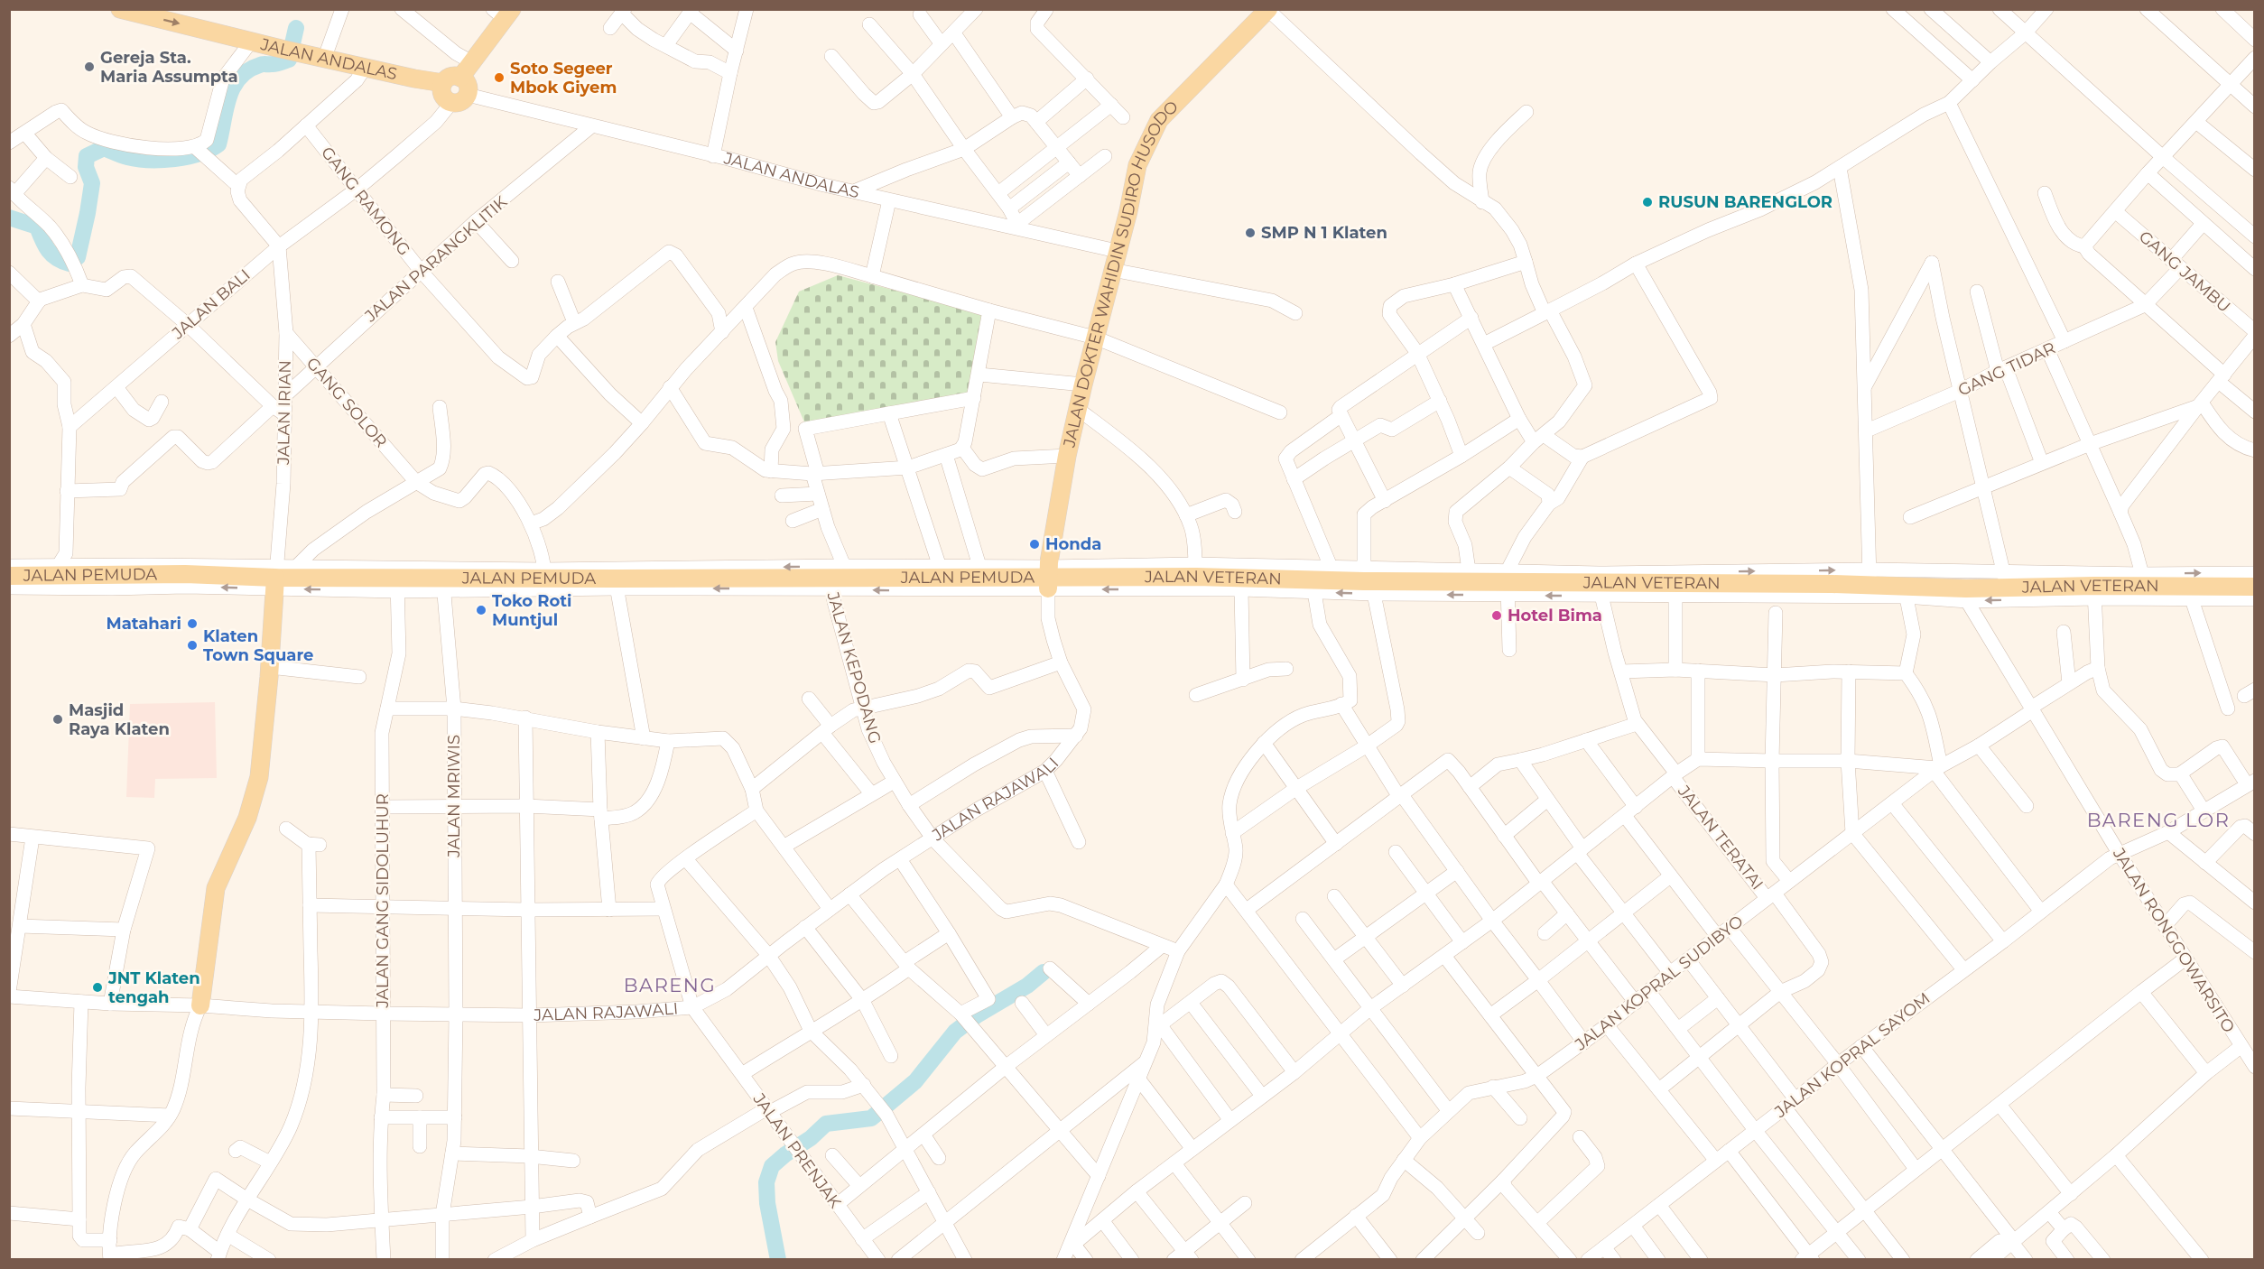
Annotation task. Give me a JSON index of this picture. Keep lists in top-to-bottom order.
{
  "streets": {
    "main road": [
      "JALAN ANDALAS",
      "JALAN DOKTER WAHIDIN SUDIRO HUSODO",
      "JALAN PEMUDA",
      "JALAN VETERAN"
    ],
    "street": [
      "GANG RAMONG",
      "JALAN PARANGKLITIK",
      "GANG JAMBU",
      "JALAN BALI",
      "GANG TIDAR",
      "GANG SOLOR",
      "JALAN IRIAN",
      "JALAN KEPODANG",
      "JALAN MRIWIS",
      "JALAN RAJAWALI",
      "JALAN TERATAI",
      "JALAN GANG SIDOLUHUR",
      "JALAN RONGGOWARSITO",
      "JALAN KOPRAL SUDIBYO",
      "JALAN KOPRAL SAYOM",
      "JALAN PRENJAK"
    ]
  },
  "crossings": [
    ["JALAN ANDALAS", "JALAN PARANGKLITIK"],
    ["JALAN ANDALAS", "JALAN DOKTER WAHIDIN SUDIRO HUSODO"],
    ["JALAN ANDALAS", "JALAN BALI"],
    ["GANG RAMONG", "JALAN PARANGKLITIK"],
    ["GANG RAMONG", "JALAN BALI"],
    ["JALAN PARANGKLITIK", "GANG SOLOR"],
    ["JALAN PARANGKLITIK", "JALAN IRIAN"],
    ["JALAN DOKTER WAHIDIN SUDIRO HUSODO", "JALAN PEMUDA"],
    ["JALAN DOKTER WAHIDIN SUDIRO HUSODO", "JALAN VETERAN"],
    ["JALAN DOKTER WAHIDIN SUDIRO HUSODO", "JALAN RAJAWALI"],
    ["JALAN BALI", "JALAN IRIAN"],
    ["GANG SOLOR", "JALAN IRIAN"],
    ["JALAN IRIAN", "JALAN PEMUDA"],
    ["JALAN PEMUDA", "JALAN VETERAN"],
    ["JALAN PEMUDA", "JALAN KEPODANG"],
    ["JALAN PEMUDA", "JALAN MRIWIS"],
    ["JALAN PEMUDA", "JALAN RAJAWALI"],
    ["JALAN PEMUDA", "JALAN GANG SIDOLUHUR"],
    ["JALAN VETERAN", "JALAN RAJAWALI"],
    ["JALAN VETERAN", "JALAN RONGGOWARSITO"],
    ["JALAN KEPODANG", "JALAN RAJAWALI"],
    ["JALAN MRIWIS", "JALAN RAJAWALI"],
    ["JALAN RAJAWALI", "JALAN GANG SIDOLUHUR"],
    ["JALAN RAJAWALI", "JALAN PRENJAK"],
    ["JALAN TERATAI", "JALAN KOPRAL SUDIBYO"],
    ["JALAN RONGGOWARSITO", "JALAN KOPRAL SUDIBYO"],
    ["JALAN RONGGOWARSITO", "JALAN KOPRAL SAYOM"]
  ],
  "one_way": ["JALAN PEMUDA"],
  "districts": ["BARENG LOR", "BARENG"],
  "places": [
    "Gereja Sta. Maria Assumpta",
    "Soto Segeer Mbok Giyem",
    "RUSUN BARENGLOR",
    "SMP N 1 Klaten",
    "Honda",
    "Toko Roti Muntjul",
    "Hotel Bima",
    "Matahari",
    "Klaten Town Square",
    "Masjid Raya Klaten",
    "JNT Klaten tengah"
  ]
}
